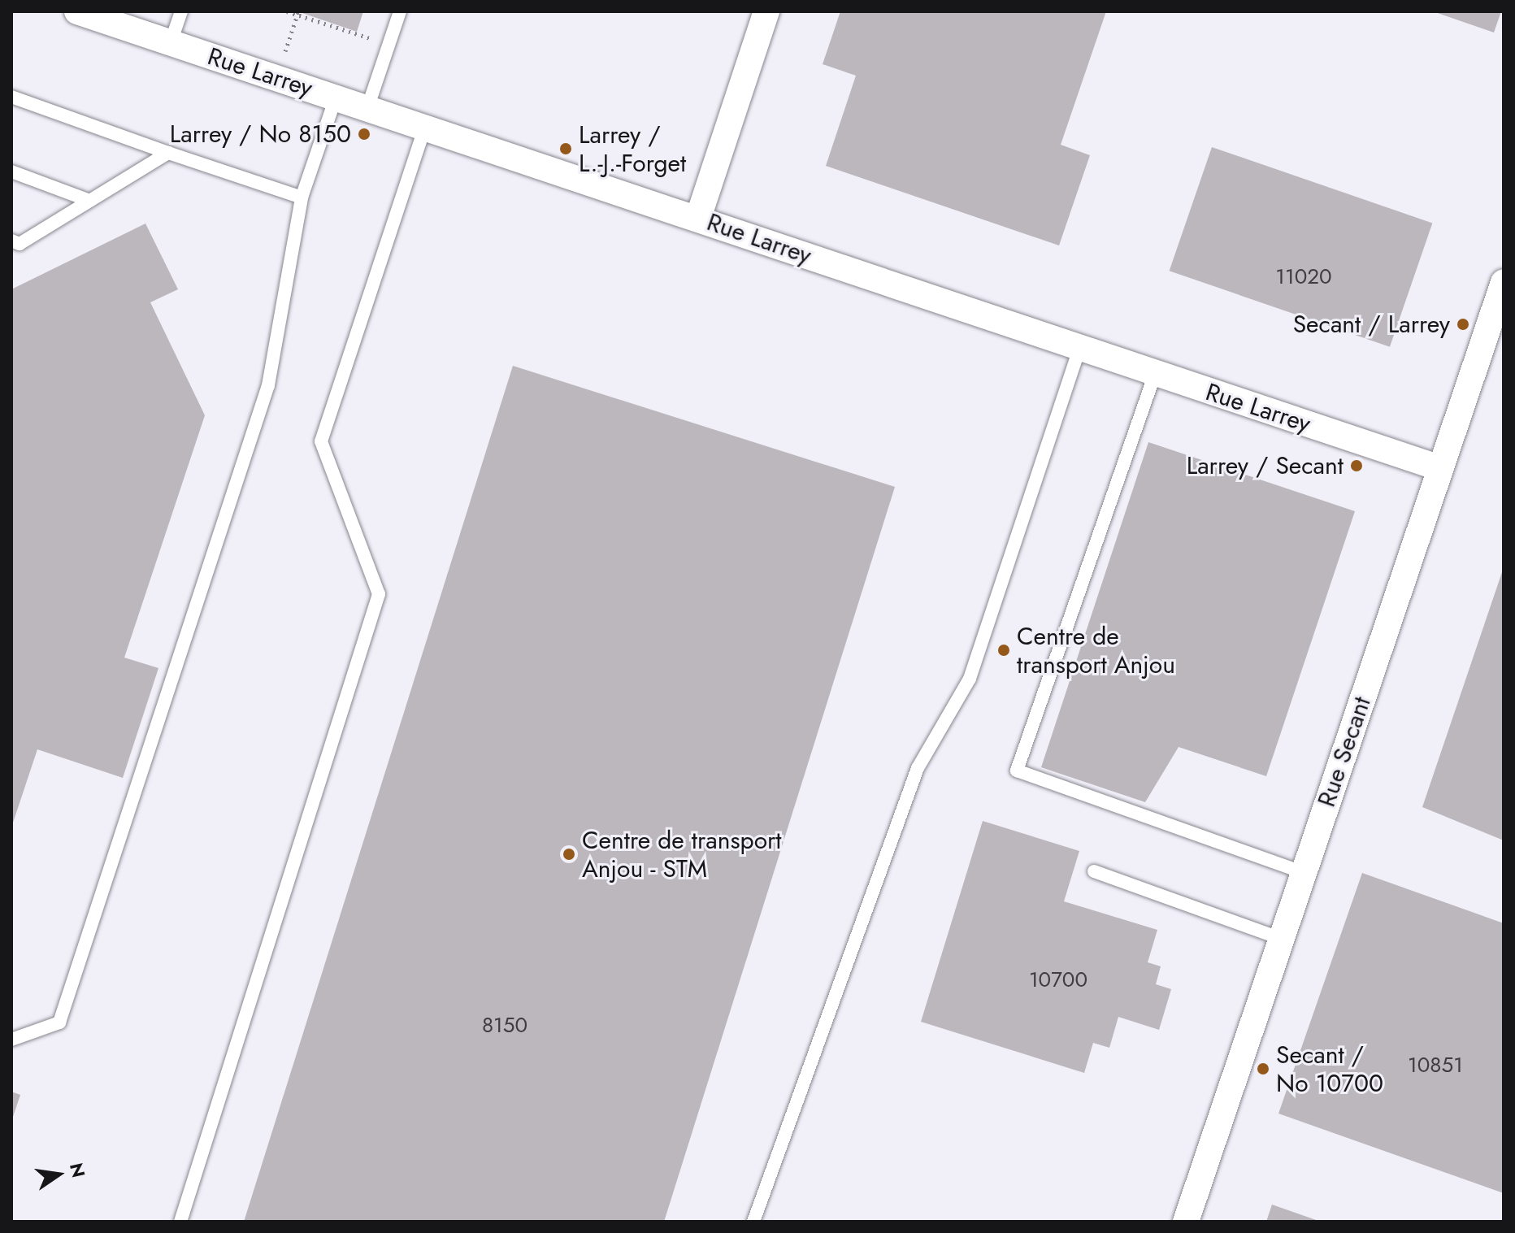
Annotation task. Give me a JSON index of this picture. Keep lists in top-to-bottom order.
{
  "streets": {
    "street": ["Rue Larrey", "Rue Secant"]
  },
  "crossings": [
    ["Rue Larrey", "Rue Secant"]
  ],
  "places": [
    "Larrey / No 8150",
    "Larrey / L.-J.-Forget",
    "Secant / Larrey",
    "Larrey / Secant",
    "Centre de transport Anjou",
    "Centre de transport Anjou - STM",
    "Secant / No 10700"
  ],
  "house_numbers": [
    "11020",
    "10700",
    "8150",
    "10851"
  ],
  "north": "right"
}
